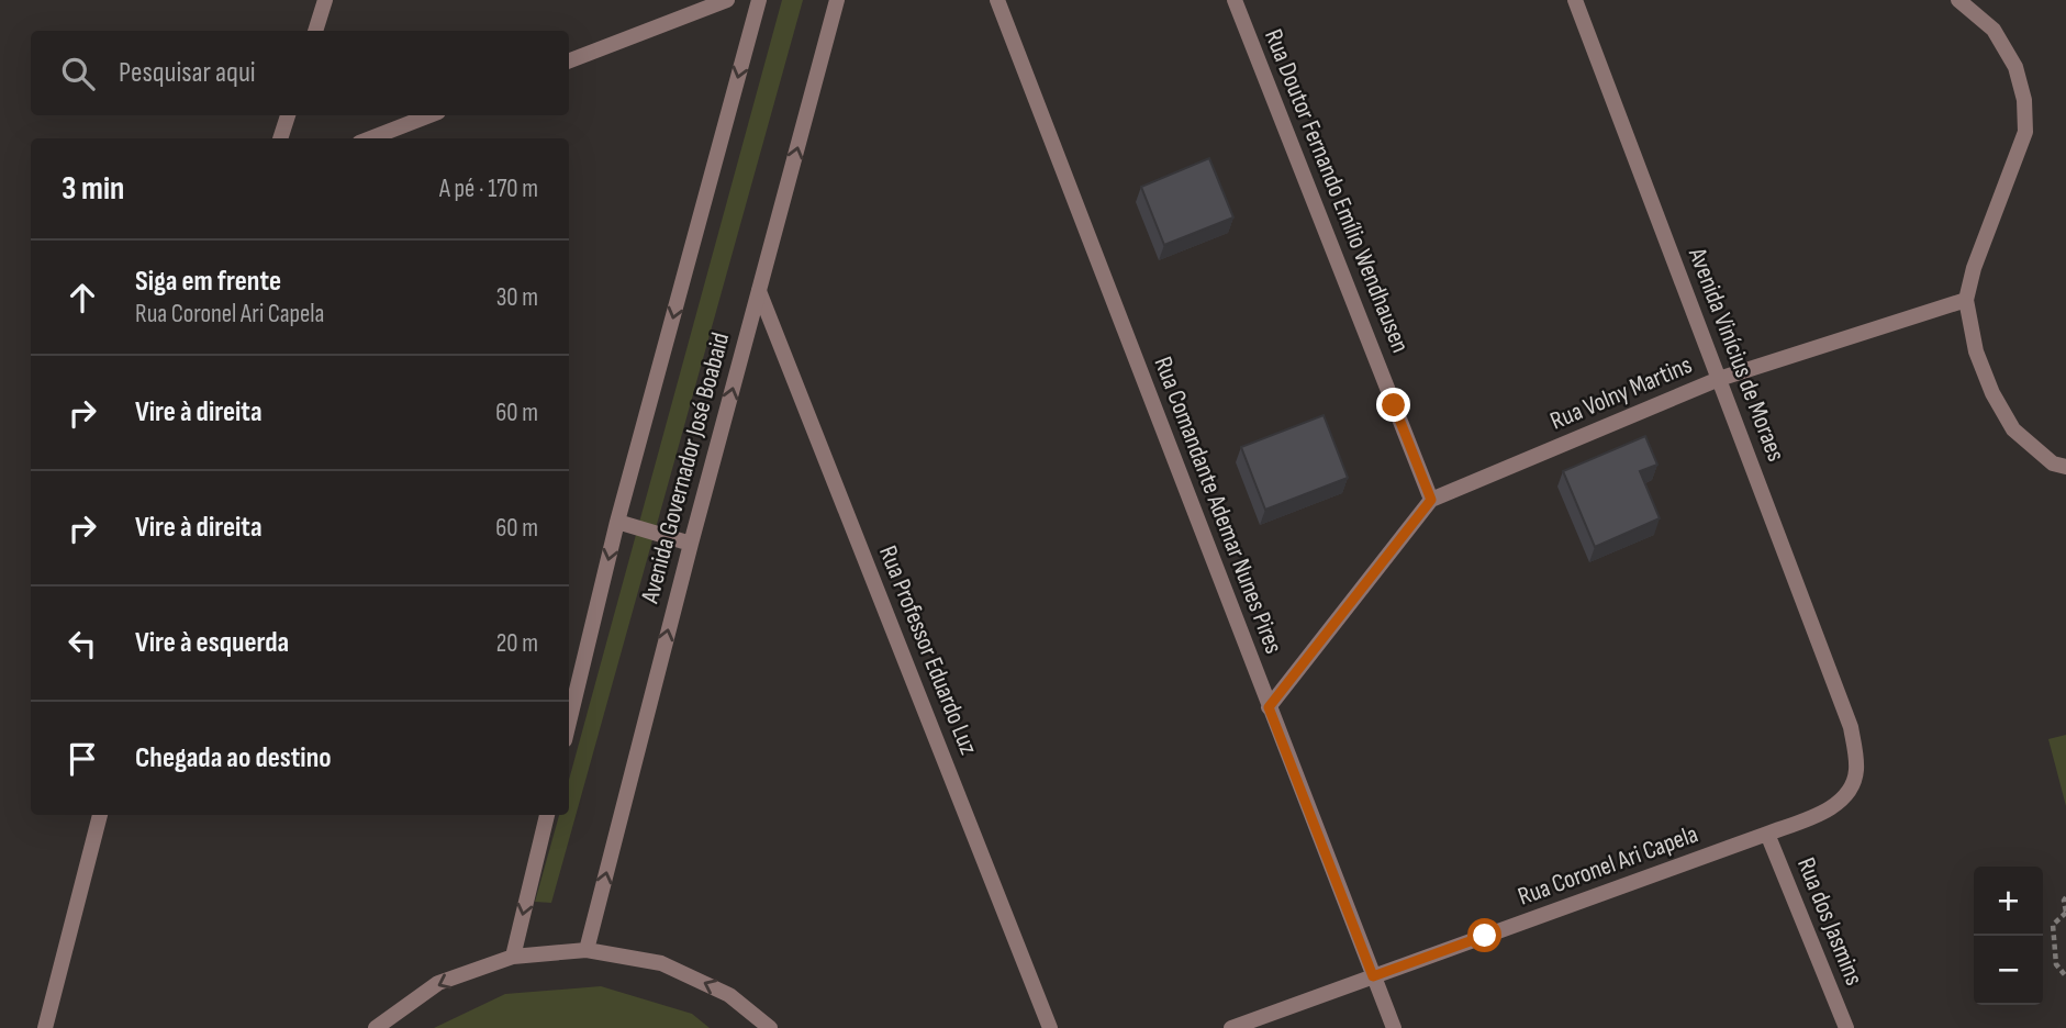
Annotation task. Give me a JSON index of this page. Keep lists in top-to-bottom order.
{
  "streets": {
    "street": [
      "Rua Doutor Fernando Emílio Wendhausen",
      "Avenida Vinícius de Moraes",
      "Rua Volny Martins",
      "Avenida Governador José Boabaid",
      "Rua Comandante Ademar Nunes Pires",
      "Rua Professor Eduardo Luz",
      "Rua Coronel Ari Capela",
      "Rua dos Jasmins"
    ]
  },
  "crossings": [
    ["Rua Doutor Fernando Emílio Wendhausen", "Rua Volny Martins"],
    ["Avenida Vinícius de Moraes", "Rua Volny Martins"],
    ["Avenida Vinícius de Moraes", "Rua Coronel Ari Capela"],
    ["Avenida Governador José Boabaid", "Rua Professor Eduardo Luz"],
    ["Rua Comandante Ademar Nunes Pires", "Rua Coronel Ari Capela"],
    ["Rua Coronel Ari Capela", "Rua dos Jasmins"]
  ],
  "page": {
    "search": "Pesquisar aqui",
    "heading": ["3 min", "A pé · 170 m"],
    "list": [
      ["Siga em frente", "Rua Coronel Ari Capela", "30 m"],
      ["Vire à direita", "60 m"],
      ["Vire à direita", "60 m"],
      ["Vire à esquerda", "20 m"],
      "Chegada ao destino"
    ],
    "map_buttons": ["+", "−"]
  }
}
